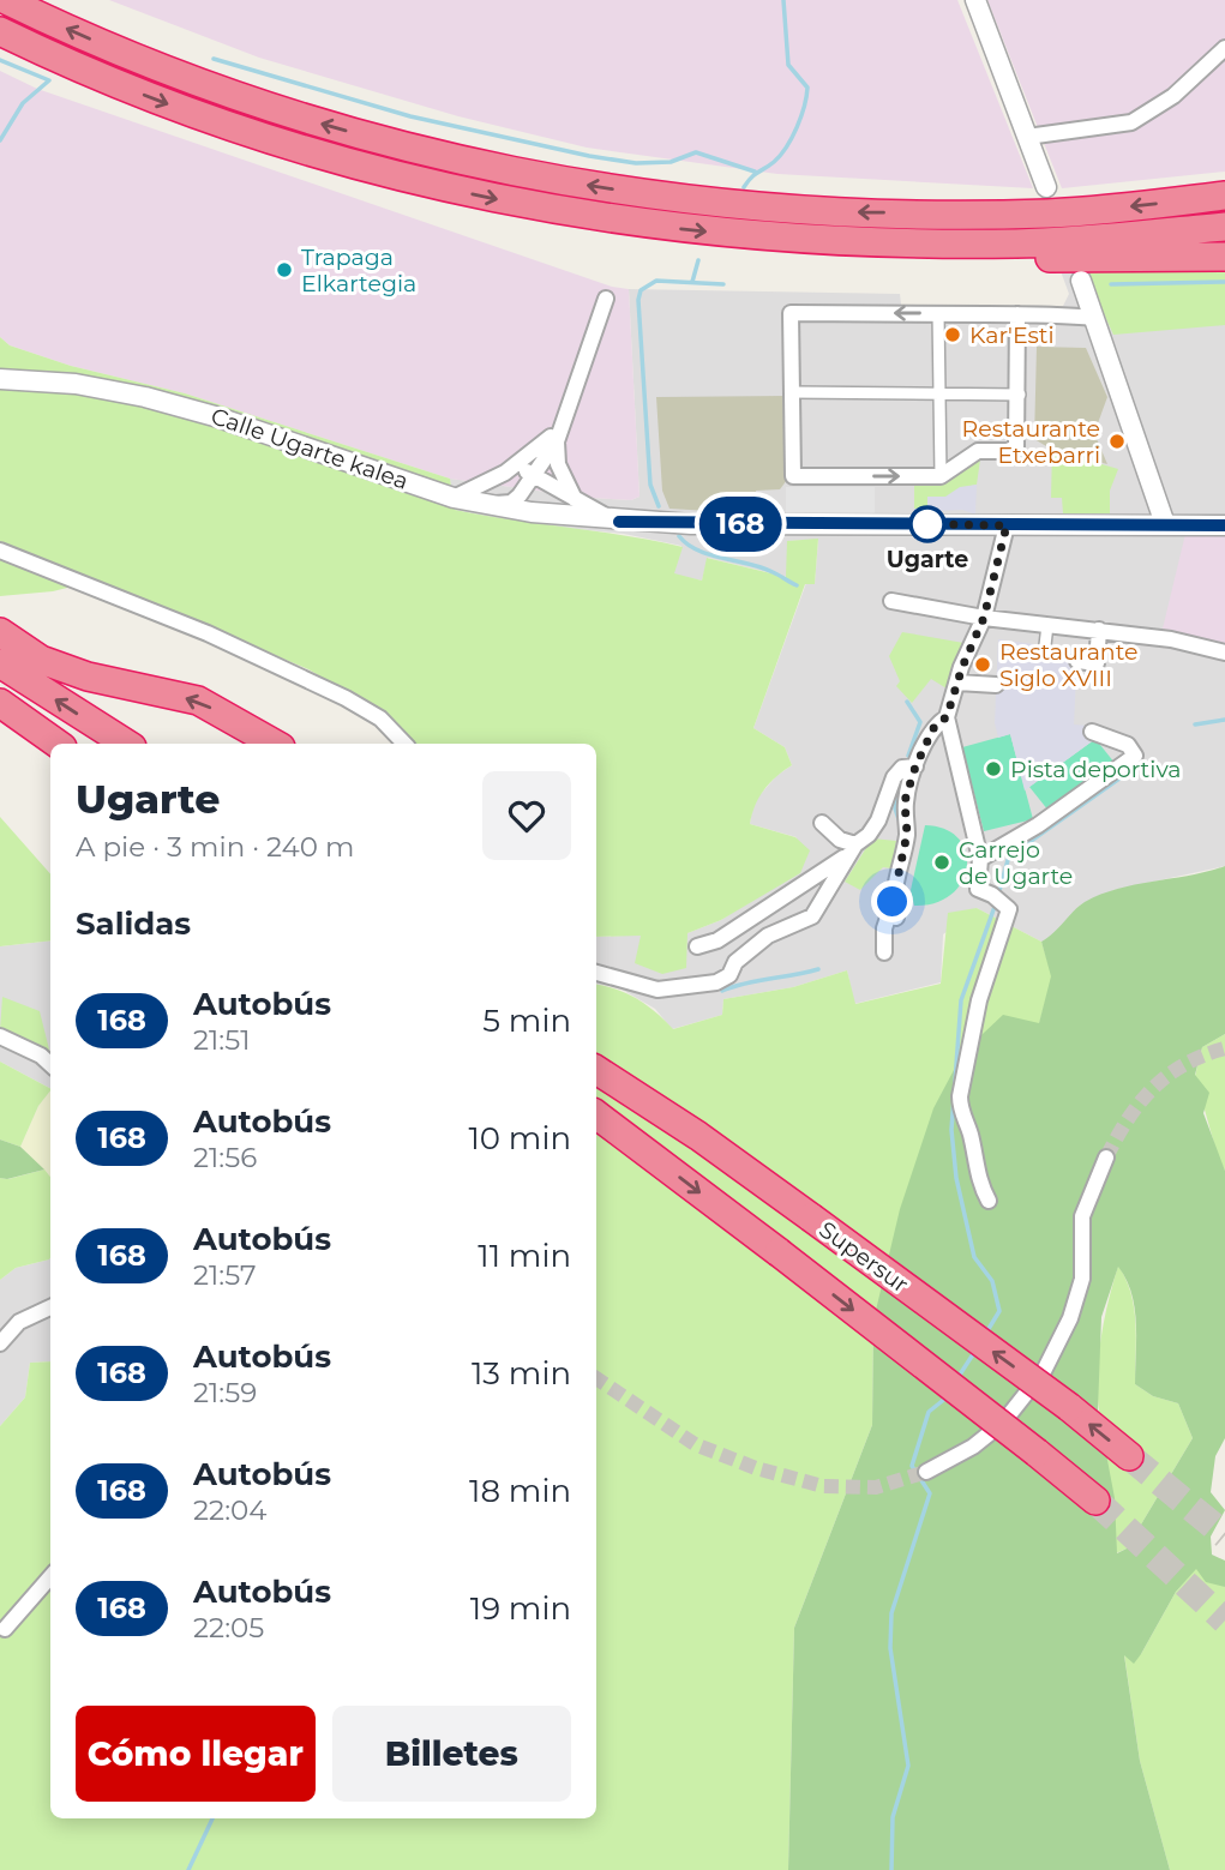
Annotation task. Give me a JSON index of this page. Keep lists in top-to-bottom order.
{
  "streets": {
    "highway": ["Supersur"],
    "street": ["Calle Ugarte kalea"]
  },
  "places": [
    "Trapaga Elkartegia",
    "Kar'Esti",
    "Restaurante Etxebarri",
    "Ugarte",
    "Restaurante Siglo XVIII",
    "Pista deportiva",
    "Carrejo de Ugarte"
  ],
  "lines": ["bus line 168"],
  "page": {
    "on_map": "168",
    "heading": [
      ["Ugarte", "A pie · 3 min · 240 m"],
      "Salidas"
    ],
    "list": [
      {
        "mark": "168",
        "name": "Autobús",
        "note": "21:51",
        "value": "5 min"
      },
      {
        "mark": "168",
        "name": "Autobús",
        "note": "21:56",
        "value": "10 min"
      },
      {
        "mark": "168",
        "name": "Autobús",
        "note": "21:57",
        "value": "11 min"
      },
      {
        "mark": "168",
        "name": "Autobús",
        "note": "21:59",
        "value": "13 min"
      },
      {
        "mark": "168",
        "name": "Autobús",
        "note": "22:04",
        "value": "18 min"
      },
      {
        "mark": "168",
        "name": "Autobús",
        "note": "22:05",
        "value": "19 min"
      }
    ],
    "buttons": ["Cómo llegar", "Billetes"]
  }
}
